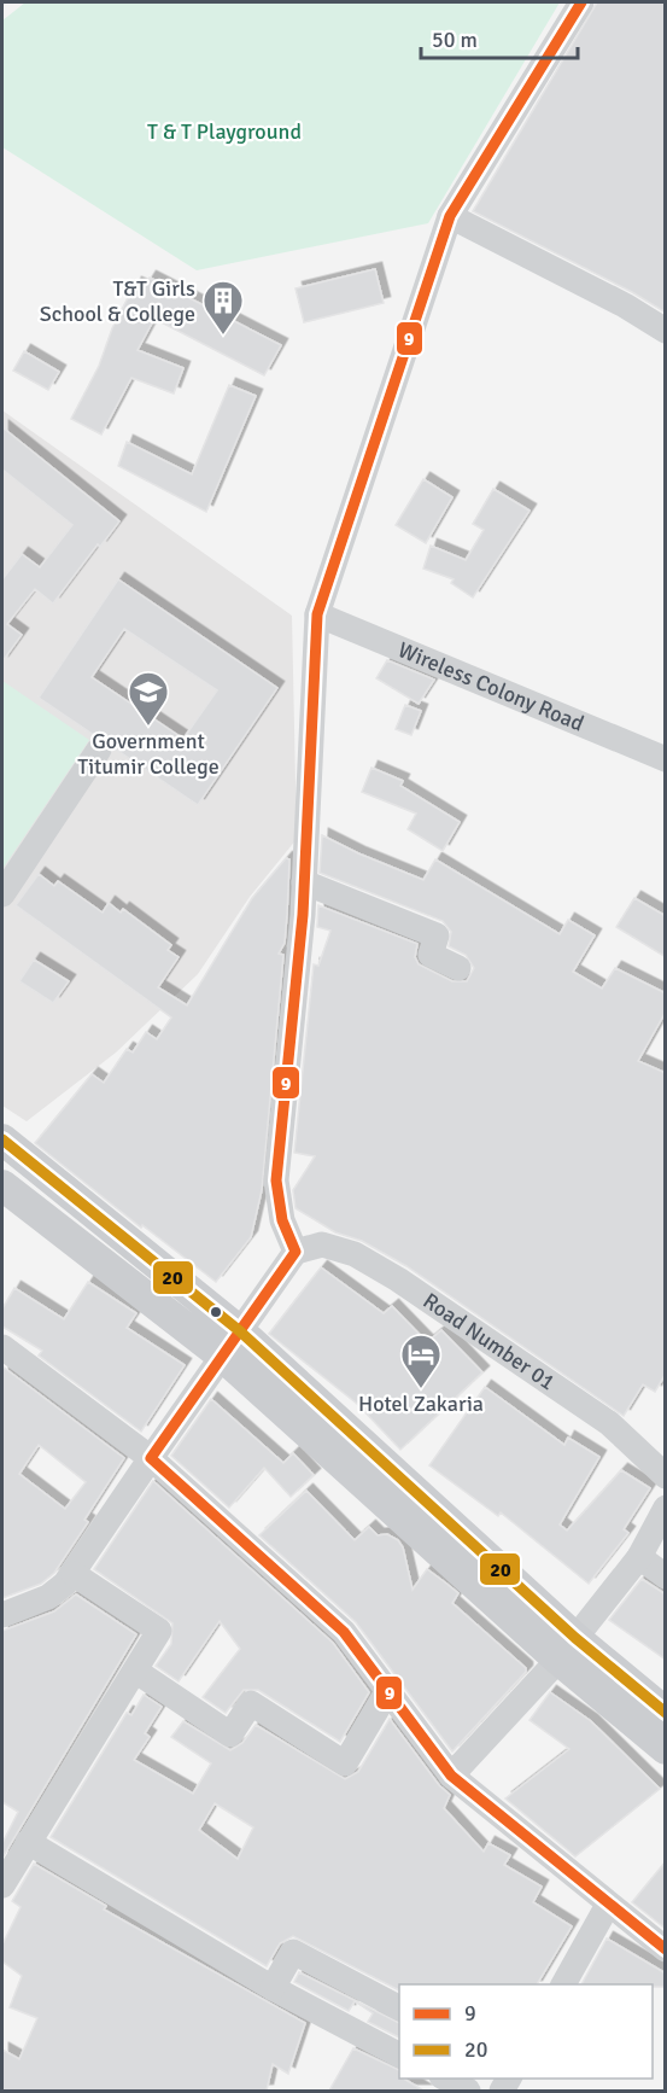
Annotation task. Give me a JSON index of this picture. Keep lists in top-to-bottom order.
{
  "streets": {
    "street": ["Wireless Colony Road", "Road Number 01"]
  },
  "parks": ["T & T Playground"],
  "places": {
    "building": ["T&T Girls School & College"],
    "school or university": ["Government Titumir College"],
    "hotel": ["Hotel Zakaria"]
  },
  "lines": ["transit line 9", "transit line 20"],
  "legend": ["9", "20"],
  "scale_bar": "50 m"
}
